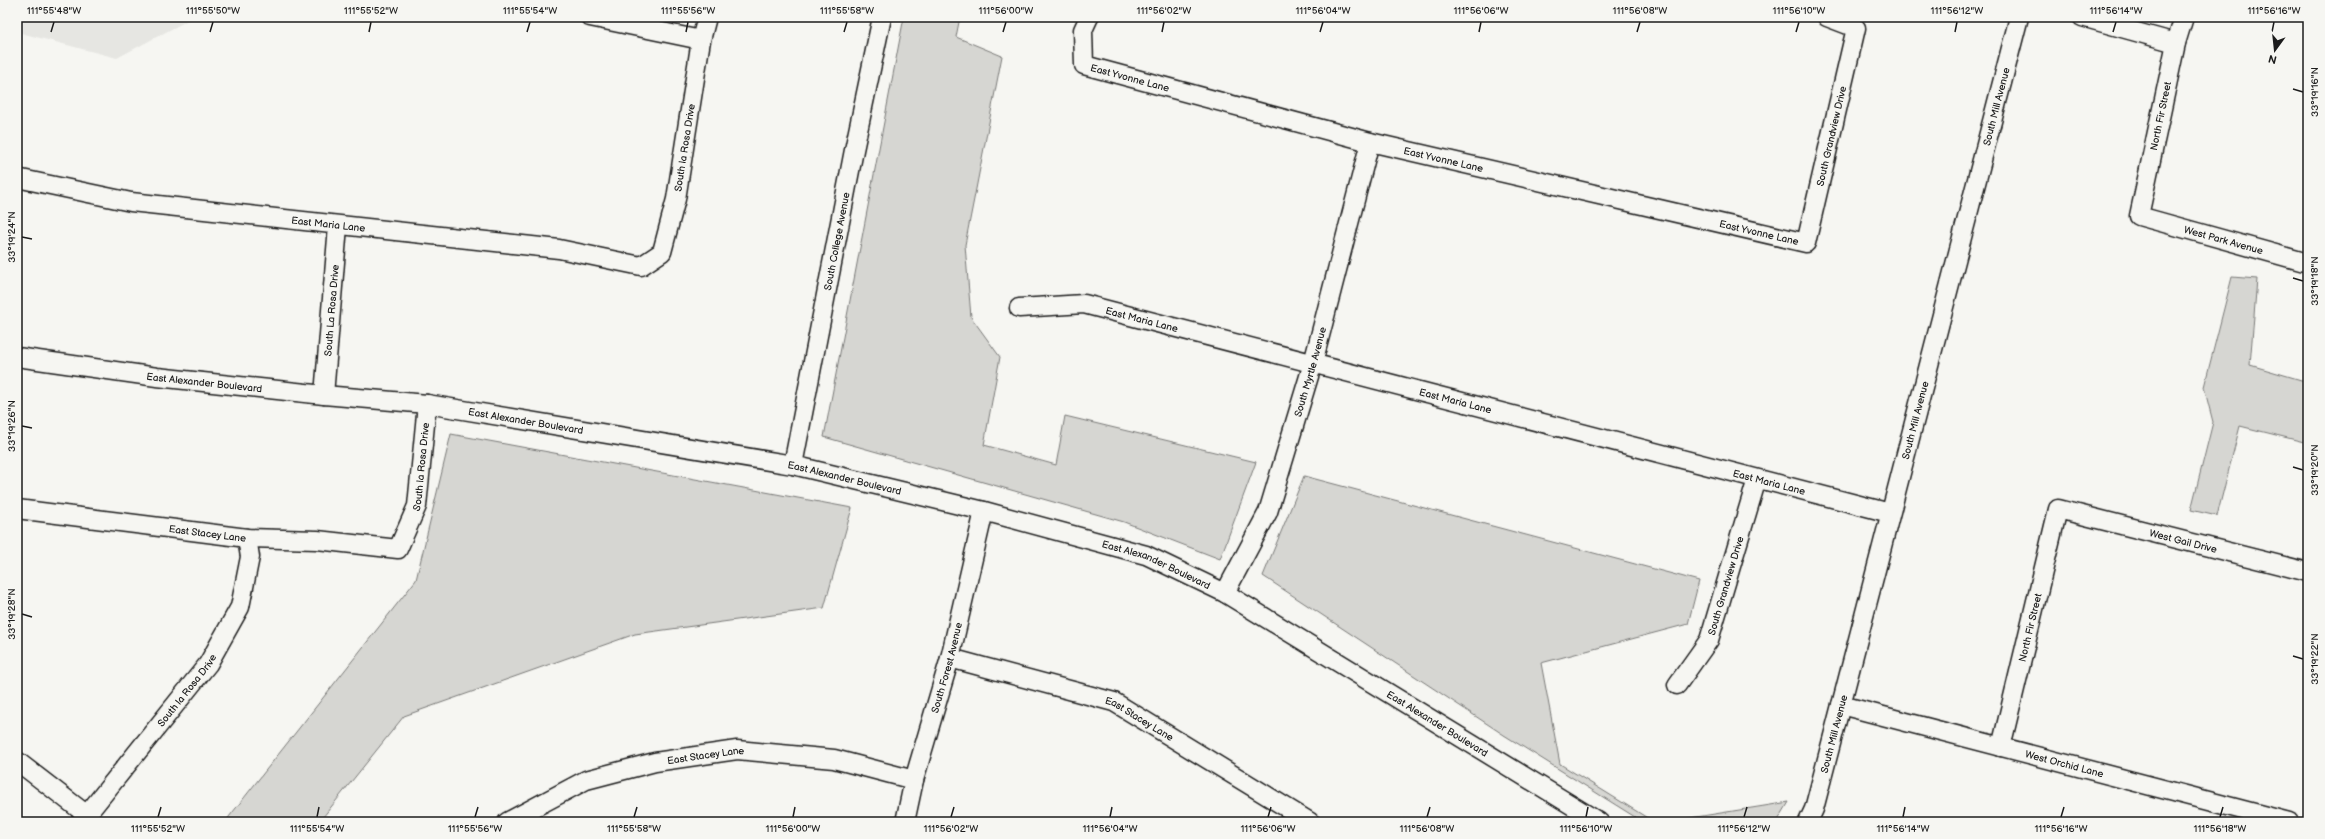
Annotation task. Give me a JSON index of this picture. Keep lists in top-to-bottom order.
{
  "streets": {
    "street": [
      "East Yvonne Lane",
      "South Mill Avenue",
      "North Fir Street",
      "South Grandview Drive",
      "South la Rosa Drive",
      "East Maria Lane",
      "West Park Avenue",
      "South College Avenue",
      "South La Rosa Drive",
      "South Myrtle Avenue",
      "East Alexander Boulevard",
      "East Stacey Lane",
      "West Gail Drive",
      "South Forest Avenue",
      "West Orchid Lane"
    ]
  },
  "crossings": [
    ["East Yvonne Lane", "South Grandview Drive"],
    ["East Yvonne Lane", "South Myrtle Avenue"],
    ["South Mill Avenue", "East Maria Lane"],
    ["South Mill Avenue", "West Orchid Lane"],
    ["North Fir Street", "West Park Avenue"],
    ["North Fir Street", "West Gail Drive"],
    ["North Fir Street", "West Orchid Lane"],
    ["South Grandview Drive", "East Maria Lane"],
    ["South la Rosa Drive", "East Maria Lane"],
    ["South la Rosa Drive", "East Alexander Boulevard"],
    ["South la Rosa Drive", "East Stacey Lane"],
    ["East Maria Lane", "South La Rosa Drive"],
    ["East Maria Lane", "South Myrtle Avenue"],
    ["South College Avenue", "East Alexander Boulevard"],
    ["South La Rosa Drive", "East Alexander Boulevard"],
    ["South Myrtle Avenue", "East Alexander Boulevard"],
    ["East Alexander Boulevard", "South Forest Avenue"],
    ["East Stacey Lane", "South Forest Avenue"]
  ],
  "north": "bottom",
  "coordinates": [
    "111°55'48\"W",
    "111°55'50\"W",
    "111°55'52\"W",
    "111°55'54\"W",
    "111°55'56\"W",
    "111°55'58\"W",
    "111°56'00\"W",
    "111°56'02\"W",
    "111°56'04\"W",
    "111°56'06\"W",
    "111°56'08\"W",
    "111°56'10\"W",
    "111°56'12\"W",
    "111°56'14\"W",
    "111°56'16\"W",
    "33°19'16\"N",
    "33°19'24\"N",
    "33°19'18\"N",
    "33°19'26\"N",
    "33°19'20\"N",
    "33°19'28\"N",
    "33°19'22\"N",
    "111°56'18\"W"
  ]
}
